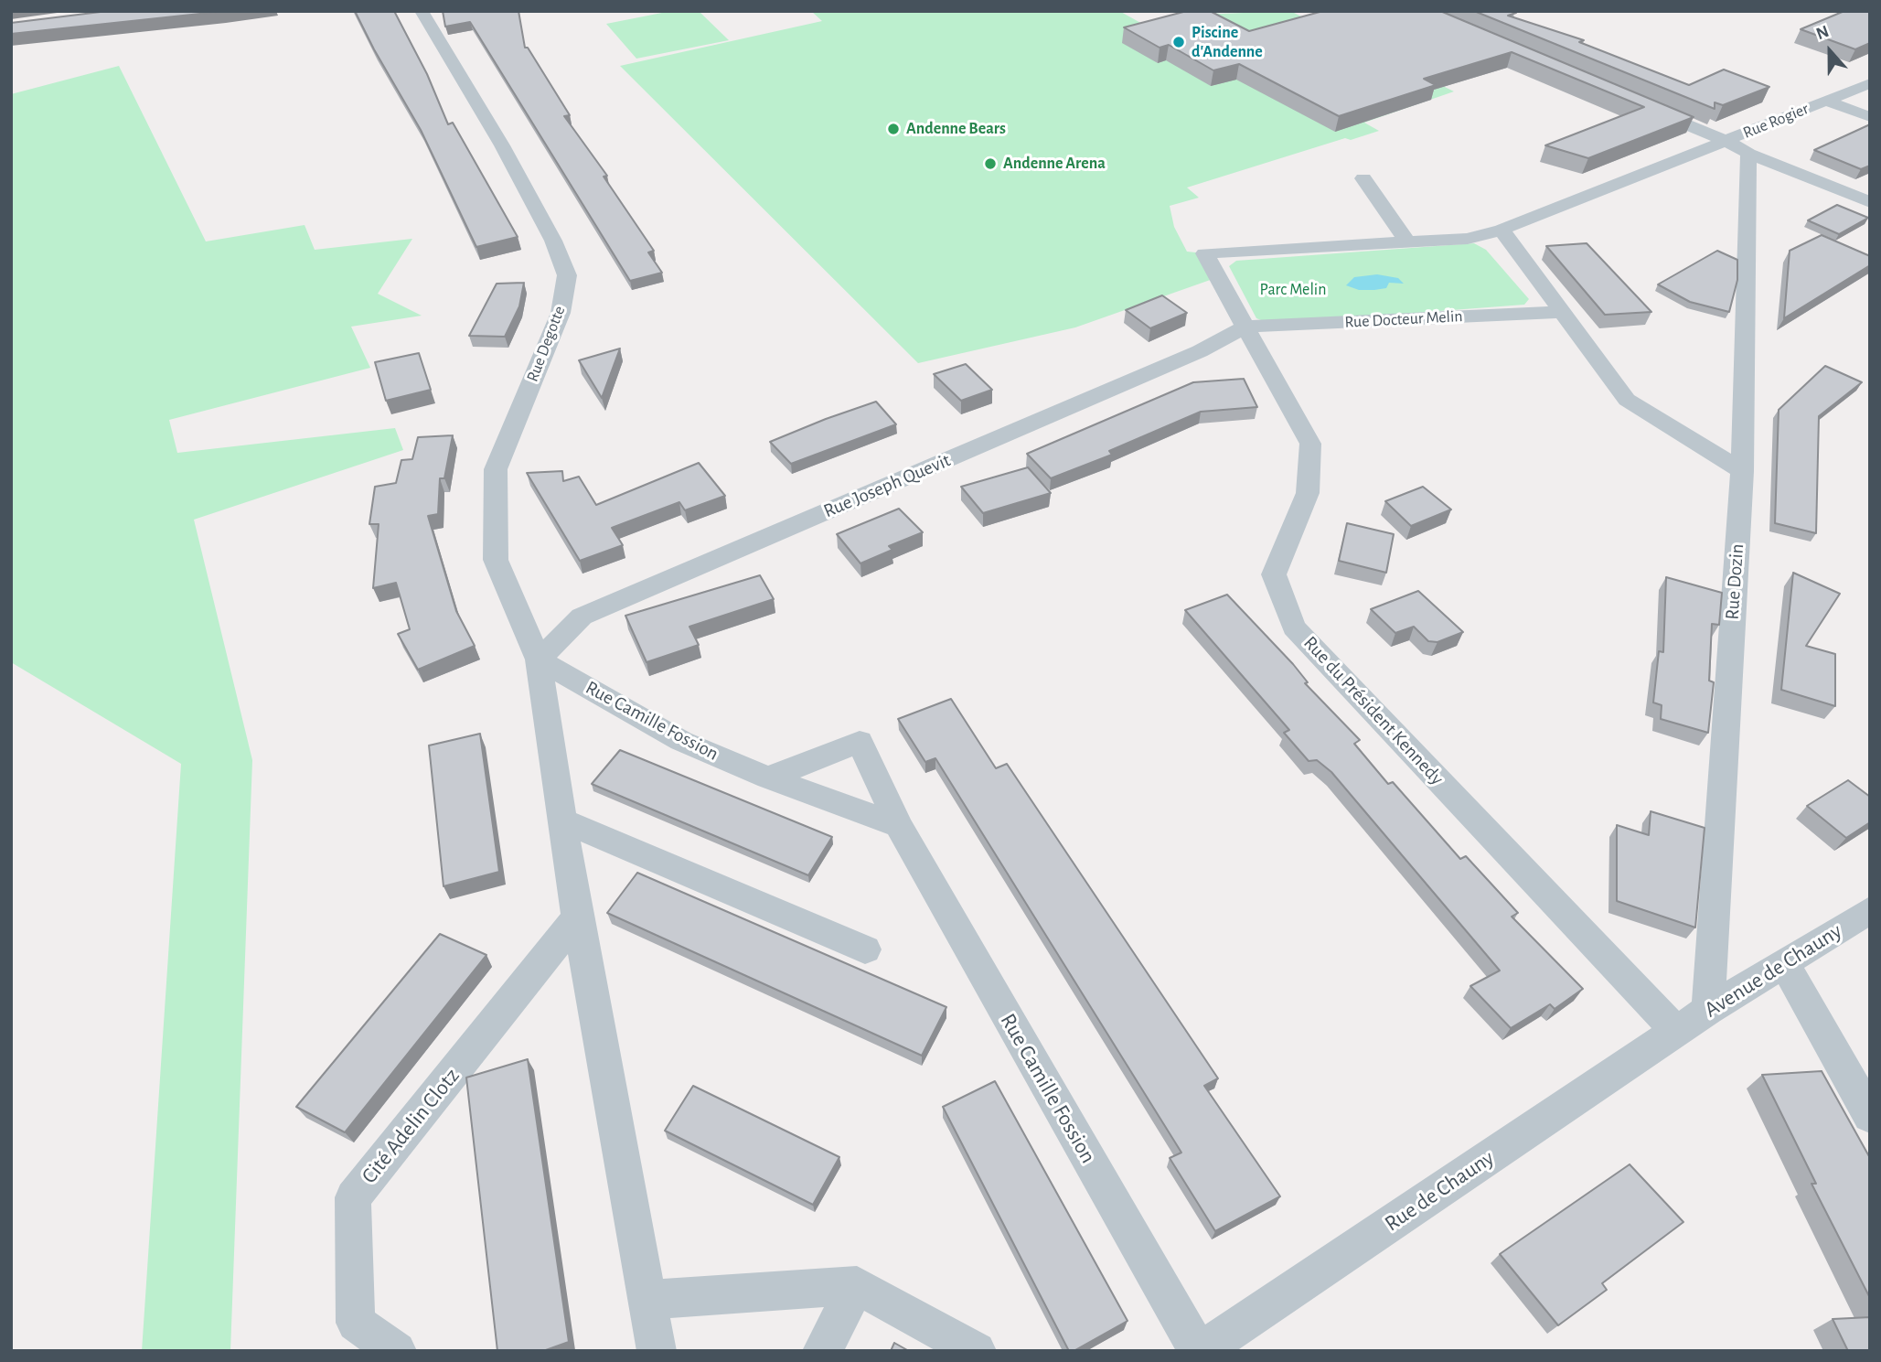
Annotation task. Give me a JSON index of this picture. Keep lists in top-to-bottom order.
{
  "streets": {
    "street": [
      "Rue Rogier",
      "Rue Docteur Melin",
      "Rue Degotte",
      "Rue Joseph Quevit",
      "Rue Dozin",
      "Rue du Président Kennedy",
      "Rue Camille Fossion",
      "Avenue de Chauny",
      "Cité Adelin Clotz",
      "Rue de Chauny"
    ]
  },
  "crossings": [
    ["Rue Docteur Melin", "Rue Joseph Quevit"],
    ["Rue Docteur Melin", "Rue du Président Kennedy"],
    ["Rue Degotte", "Rue Joseph Quevit"],
    ["Rue Degotte", "Rue Camille Fossion"],
    ["Rue Joseph Quevit", "Rue du Président Kennedy"],
    ["Rue Joseph Quevit", "Rue Camille Fossion"],
    ["Rue Dozin", "Avenue de Chauny"],
    ["Rue du Président Kennedy", "Avenue de Chauny"],
    ["Rue du Président Kennedy", "Rue de Chauny"],
    ["Rue Camille Fossion", "Rue de Chauny"],
    ["Avenue de Chauny", "Rue de Chauny"]
  ],
  "parks": ["Parc Melin"],
  "places": ["Piscine d'Andenne", "Andenne Bears", "Andenne Arena"],
  "north": "top"
}
